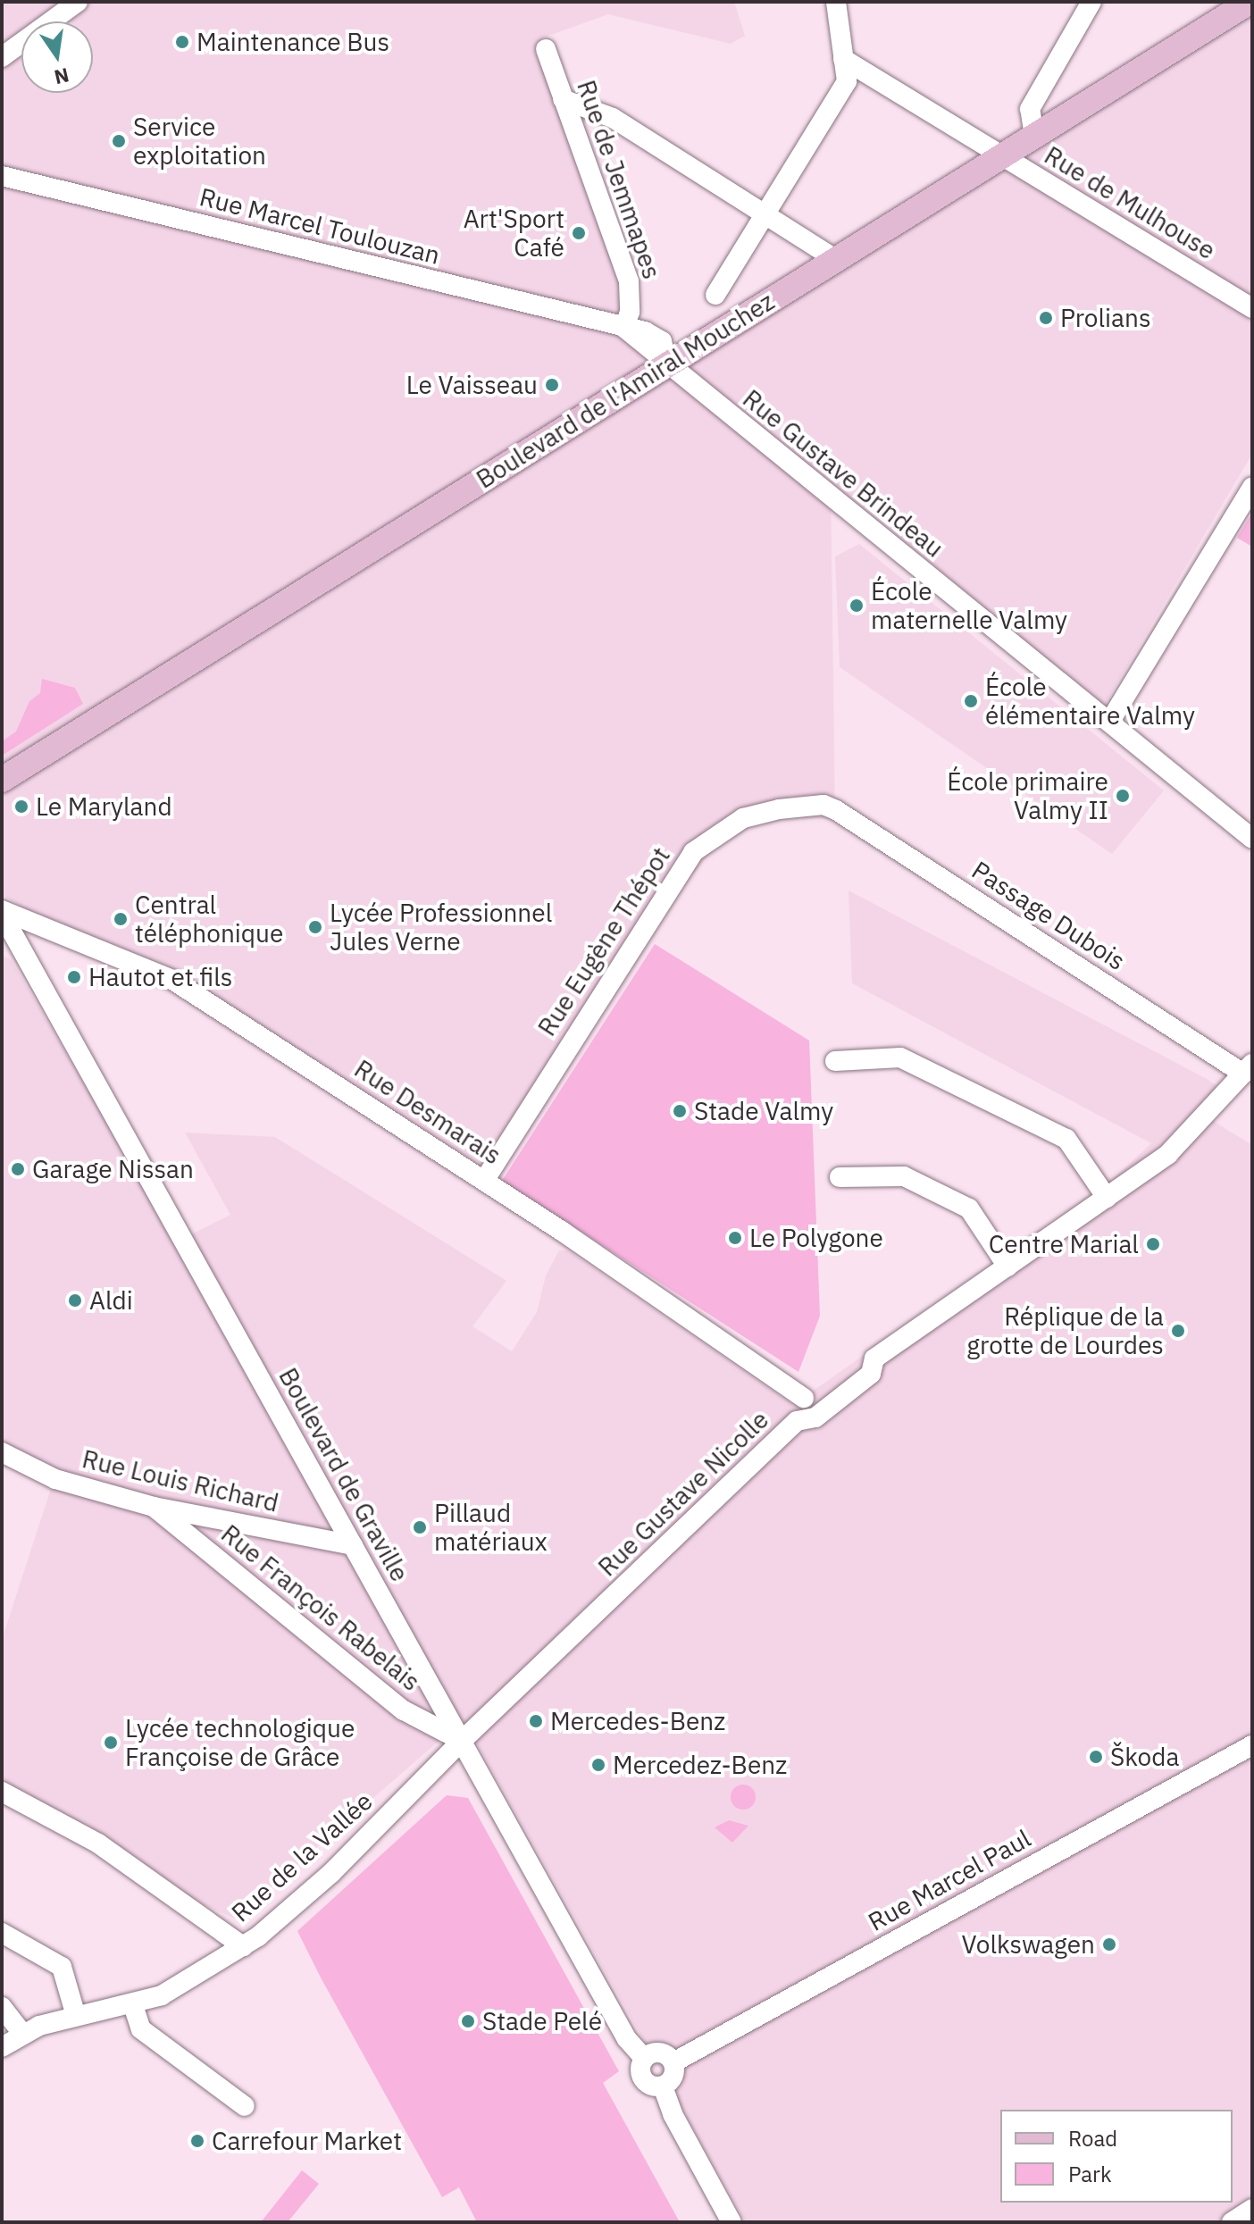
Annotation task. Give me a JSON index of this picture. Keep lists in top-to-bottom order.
{
  "streets": {
    "main road": ["Boulevard de l'Amiral Mouchez"],
    "street": [
      "Rue de Jemmapes",
      "Rue de Mulhouse",
      "Rue Marcel Toulouzan",
      "Rue Gustave Brindeau",
      "Passage Dubois",
      "Rue Eugène Thépot",
      "Rue Desmarais",
      "Boulevard de Graville",
      "Rue Louis Richard",
      "Rue Gustave Nicolle",
      "Rue François Rabelais",
      "Rue de la Vallée",
      "Rue Marcel Paul"
    ]
  },
  "crossings": [
    ["Rue de Jemmapes", "Rue Marcel Toulouzan"],
    ["Rue de Mulhouse", "Boulevard de l'Amiral Mouchez"],
    ["Rue Marcel Toulouzan", "Boulevard de l'Amiral Mouchez"],
    ["Rue Marcel Toulouzan", "Rue Gustave Brindeau"],
    ["Boulevard de l'Amiral Mouchez", "Rue Gustave Brindeau"],
    ["Passage Dubois", "Rue Eugène Thépot"],
    ["Passage Dubois", "Rue Gustave Nicolle"],
    ["Rue Eugène Thépot", "Rue Desmarais"],
    ["Rue Desmarais", "Boulevard de Graville"],
    ["Boulevard de Graville", "Rue Louis Richard"],
    ["Boulevard de Graville", "Rue Gustave Nicolle"],
    ["Boulevard de Graville", "Rue François Rabelais"],
    ["Boulevard de Graville", "Rue de la Vallée"],
    ["Boulevard de Graville", "Rue Marcel Paul"],
    ["Rue Louis Richard", "Rue François Rabelais"],
    ["Rue Gustave Nicolle", "Rue François Rabelais"],
    ["Rue Gustave Nicolle", "Rue de la Vallée"],
    ["Rue François Rabelais", "Rue de la Vallée"]
  ],
  "places": [
    "Maintenance Bus",
    "Service exploitation",
    "Art'Sport Café",
    "Prolians",
    "Le Vaisseau",
    "École maternelle Valmy",
    "École élémentaire Valmy",
    "École primaire Valmy II",
    "Le Maryland",
    "Central téléphonique",
    "Lycée Professionnel Jules Verne",
    "Hautot et fils",
    "Stade Valmy",
    "Garage Nissan",
    "Le Polygone",
    "Centre Marial",
    "Aldi",
    "Réplique de la grotte de Lourdes",
    "Pillaud matériaux",
    "Mercedes-Benz",
    "Lycée technologique Françoise de Grâce",
    "Škoda",
    "Mercedez-Benz",
    "Volkswagen",
    "Stade Pelé",
    "Carrefour Market"
  ],
  "legend": ["Road", "Park"],
  "north": "bottom"
}
